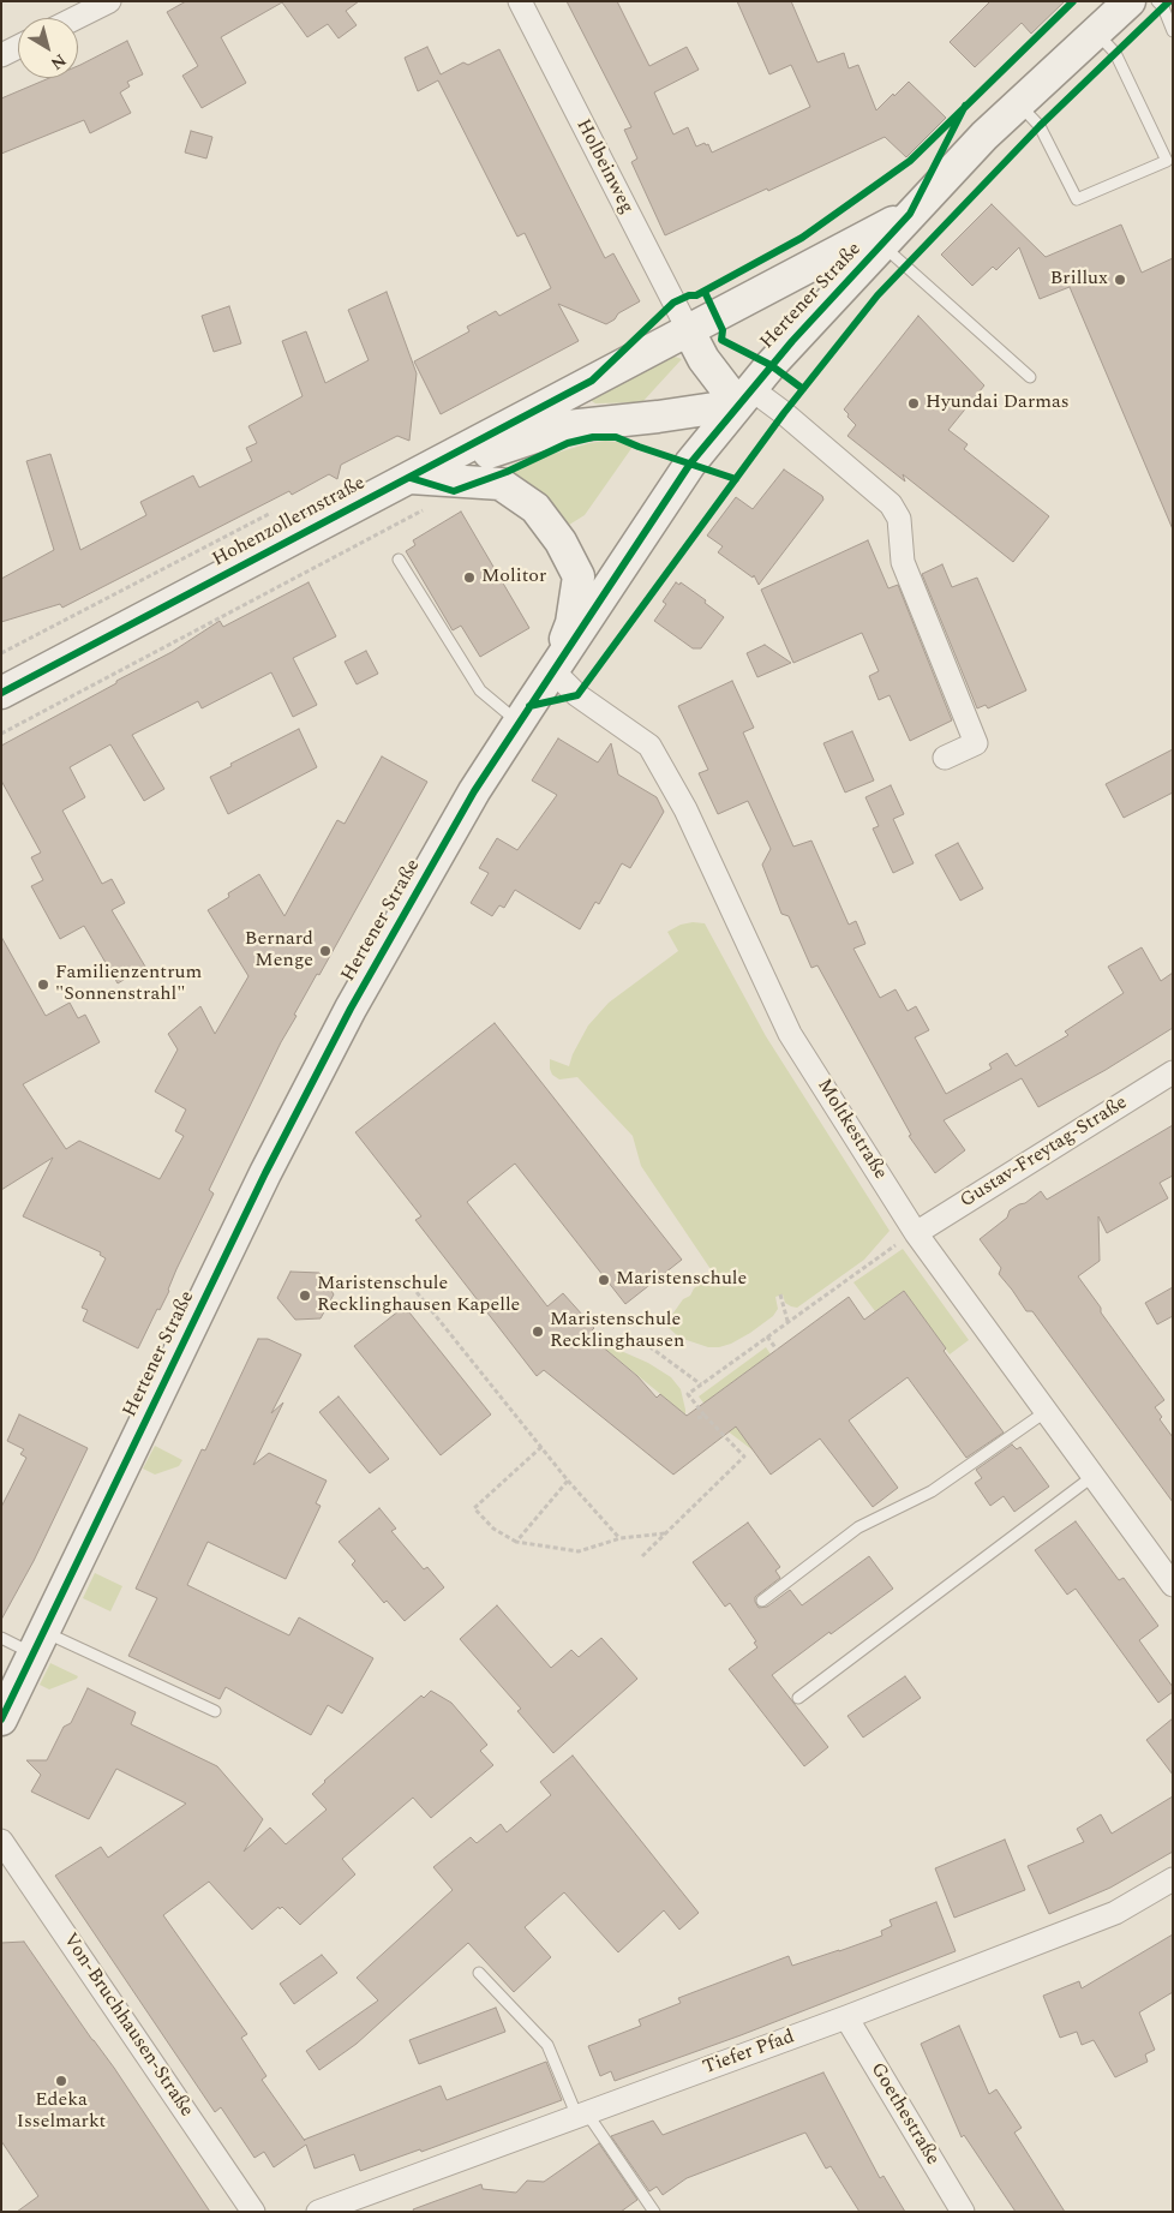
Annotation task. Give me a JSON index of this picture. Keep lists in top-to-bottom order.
{
  "streets": {
    "main road": ["Hertener Straße", "Hohenzollernstraße"],
    "street": [
      "Holbeinweg",
      "Moltkestraße",
      "Gustav-Freytag-Straße",
      "Von-Bruchhausen-Straße",
      "Tiefer Pfad",
      "Goethestraße"
    ]
  },
  "crossings": [
    ["Holbeinweg", "Hohenzollernstraße"],
    ["Hertener Straße", "Hohenzollernstraße"],
    ["Hertener Straße", "Moltkestraße"],
    ["Moltkestraße", "Gustav-Freytag-Straße"],
    ["Tiefer Pfad", "Goethestraße"]
  ],
  "places": [
    "Brillux",
    "Hyundai Darmas",
    "Molitor",
    "Bernard Menge",
    "Familienzentrum \"Sonnenstrahl\"",
    "Maristenschule",
    "Maristenschule Recklinghausen Kapelle",
    "Maristenschule Recklinghausen",
    "Edeka Isselmarkt"
  ],
  "north": "bottom right"
}
